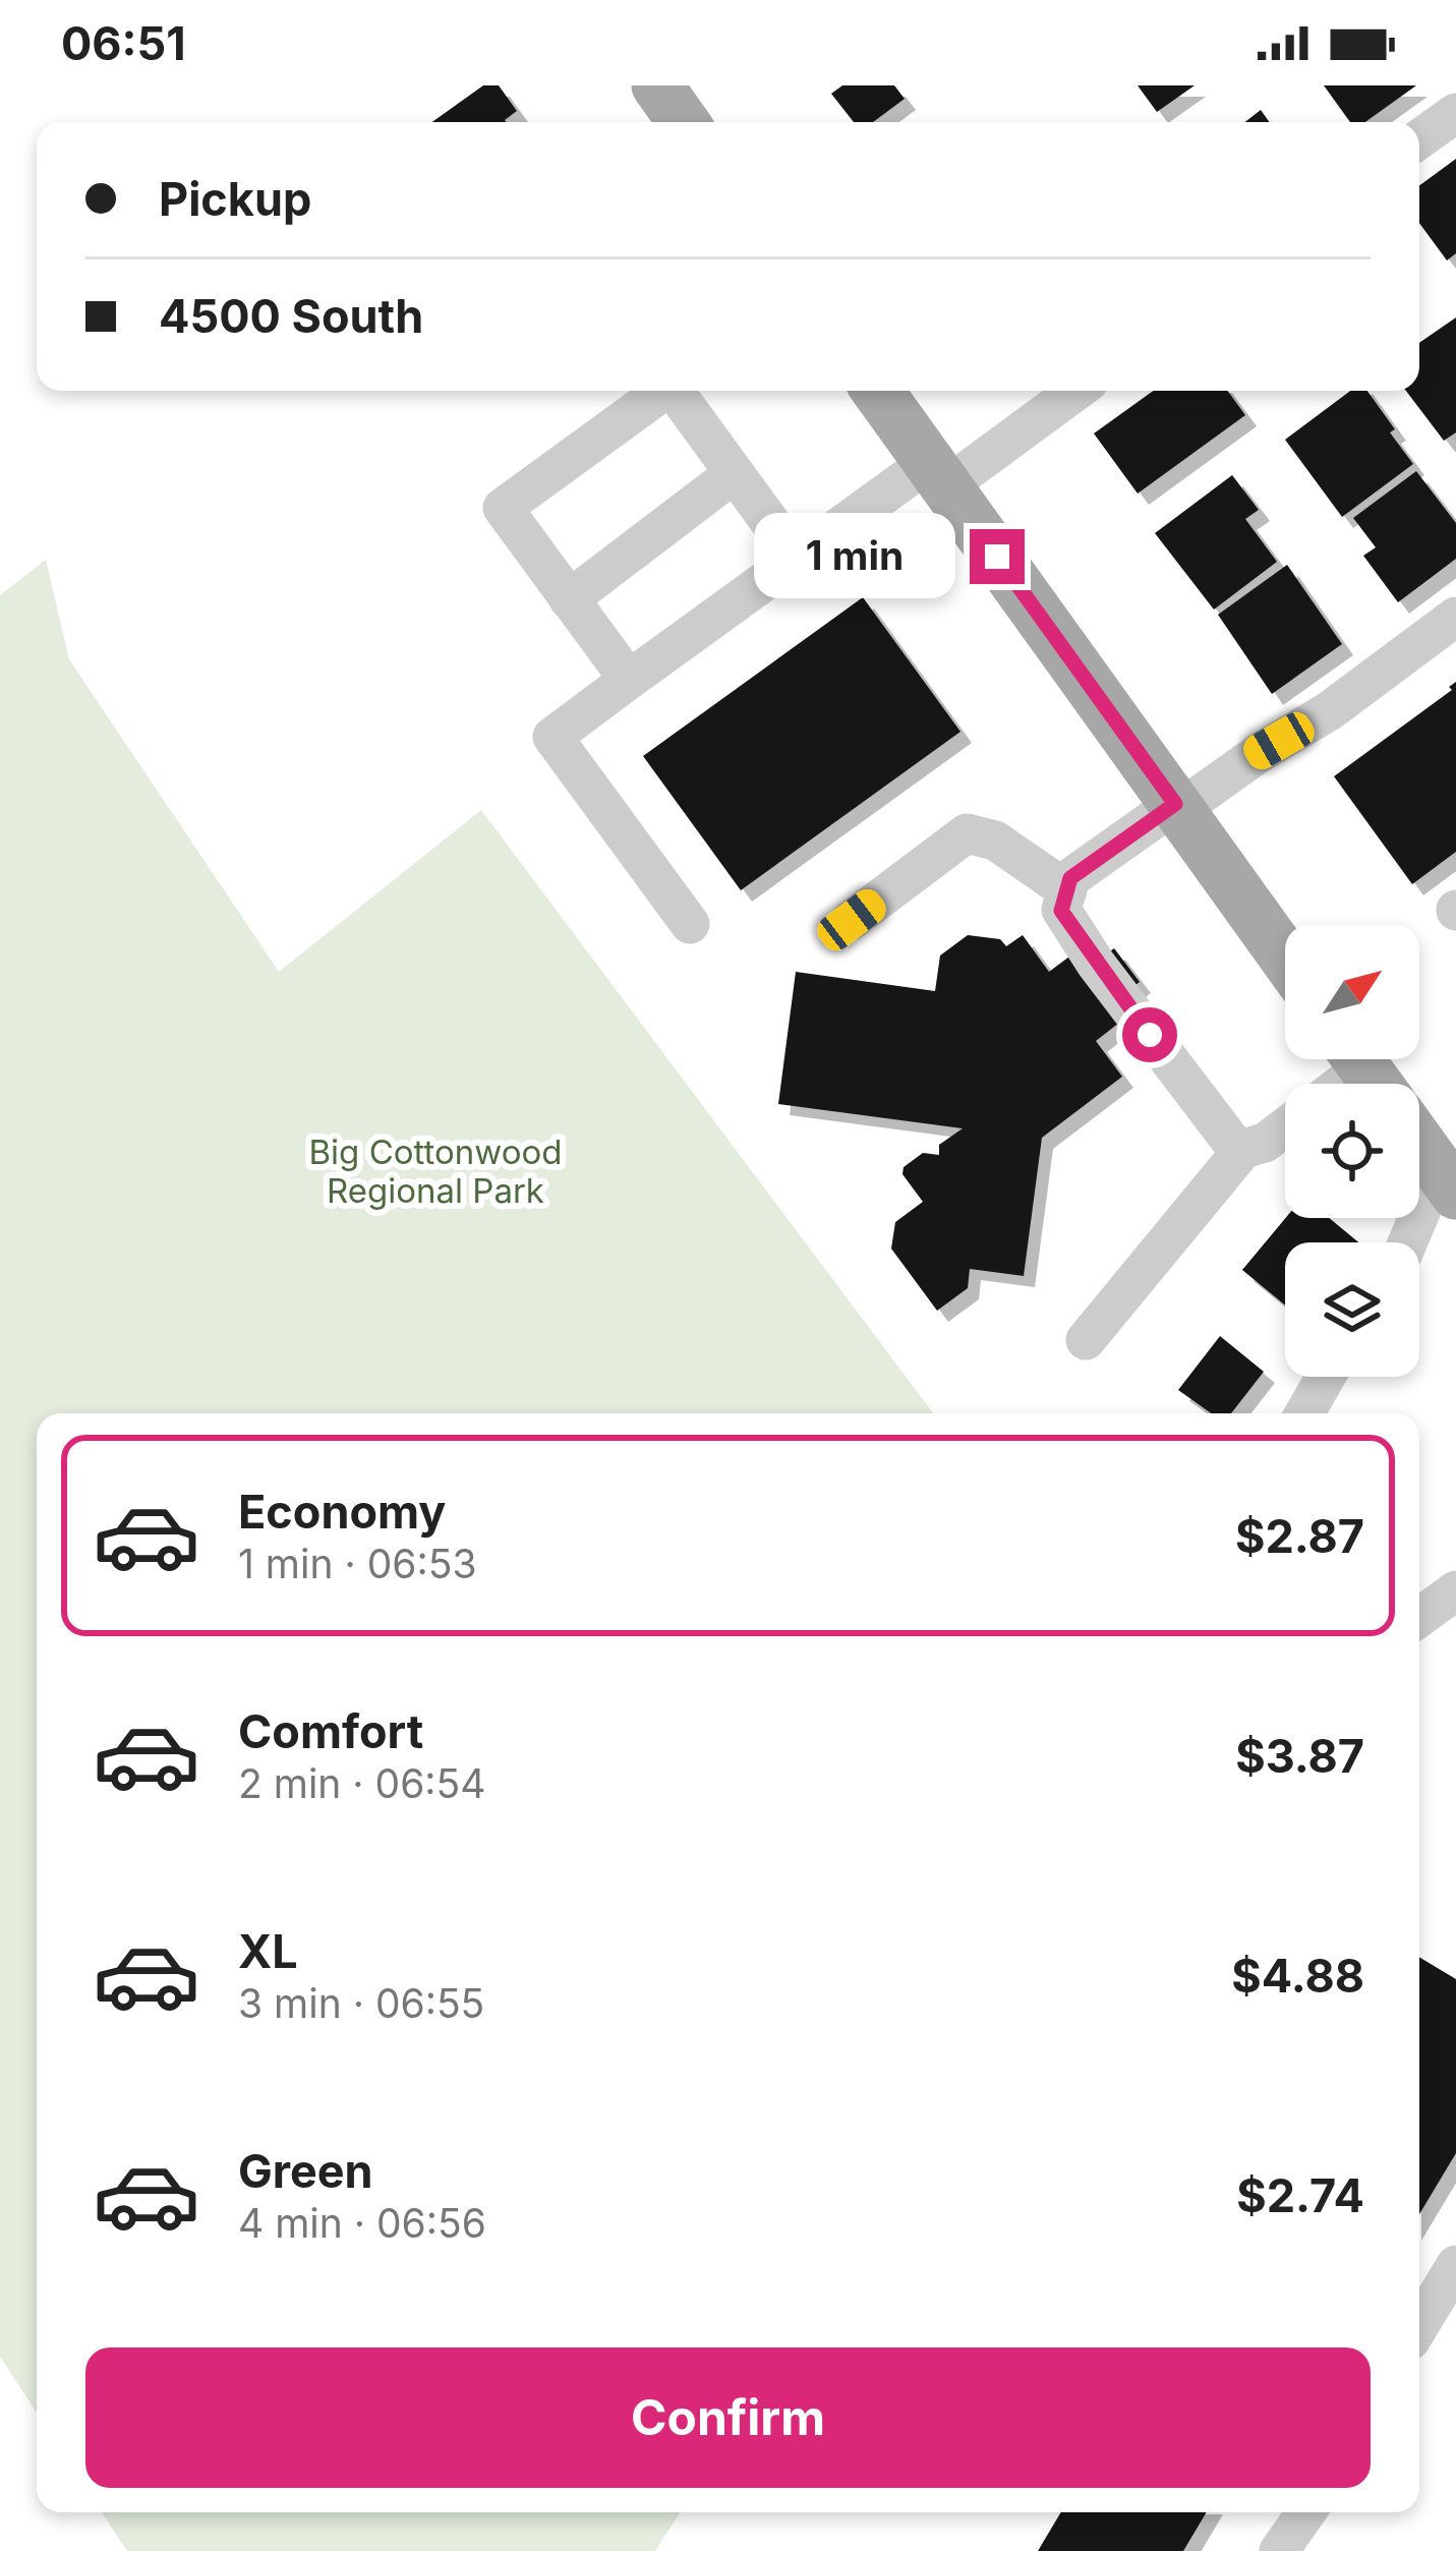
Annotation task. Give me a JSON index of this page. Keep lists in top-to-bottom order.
{
  "parks": ["Big Cottonwood Regional Park"],
  "north": "top right",
  "page": {
    "status": "06:51",
    "banner": ["Pickup", "4500 South"],
    "bubble": "1 min",
    "list": [
      {
        "name": "Economy",
        "note": "1 min · 06:53",
        "value": "$2.87"
      },
      {
        "name": "Comfort",
        "note": "2 min · 06:54",
        "value": "$3.87"
      },
      {
        "name": "XL",
        "note": "3 min · 06:55",
        "value": "$4.88"
      },
      {
        "name": "Green",
        "note": "4 min · 06:56",
        "value": "$2.74"
      }
    ],
    "buttons": "Confirm"
  }
}
